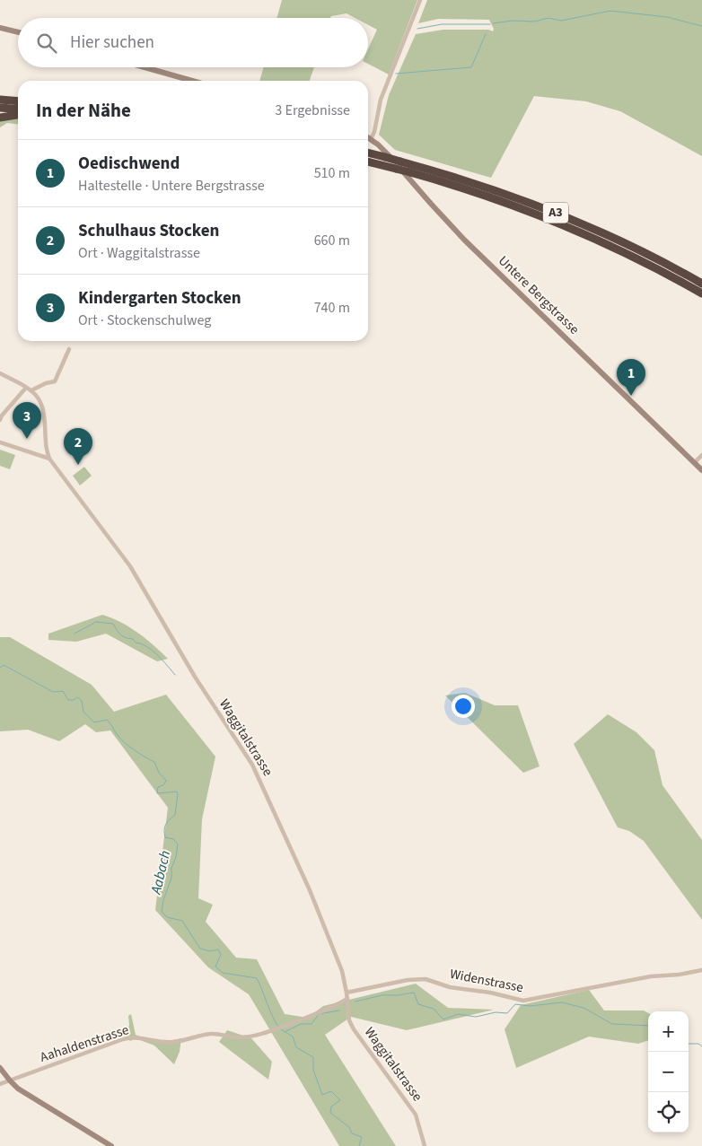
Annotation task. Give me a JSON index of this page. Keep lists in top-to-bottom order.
{
  "streets": {
    "highway": ["A3"],
    "main road": ["Untere Bergstrasse"],
    "street": ["Waggitalstrasse", "Widenstrasse", "Aahaldenstrasse"]
  },
  "crossings": [
    ["Waggitalstrasse", "Widenstrasse"],
    ["Waggitalstrasse", "Aahaldenstrasse"]
  ],
  "water": ["Aabach"],
  "page": {
    "search": "Hier suchen",
    "heading": ["In der Nähe", "3 Ergebnisse"],
    "list": [
      {
        "mark": "1",
        "name": "Oedischwend",
        "note": "Haltestelle · Untere Bergstrasse",
        "value": "510 m"
      },
      {
        "mark": "2",
        "name": "Schulhaus Stocken",
        "note": "Ort · Waggitalstrasse",
        "value": "660 m"
      },
      {
        "mark": "3",
        "name": "Kindergarten Stocken",
        "note": "Ort · Stockenschulweg",
        "value": "740 m"
      }
    ],
    "pins": ["1", "3", "2"],
    "map_buttons": ["+", "−"]
  }
}
